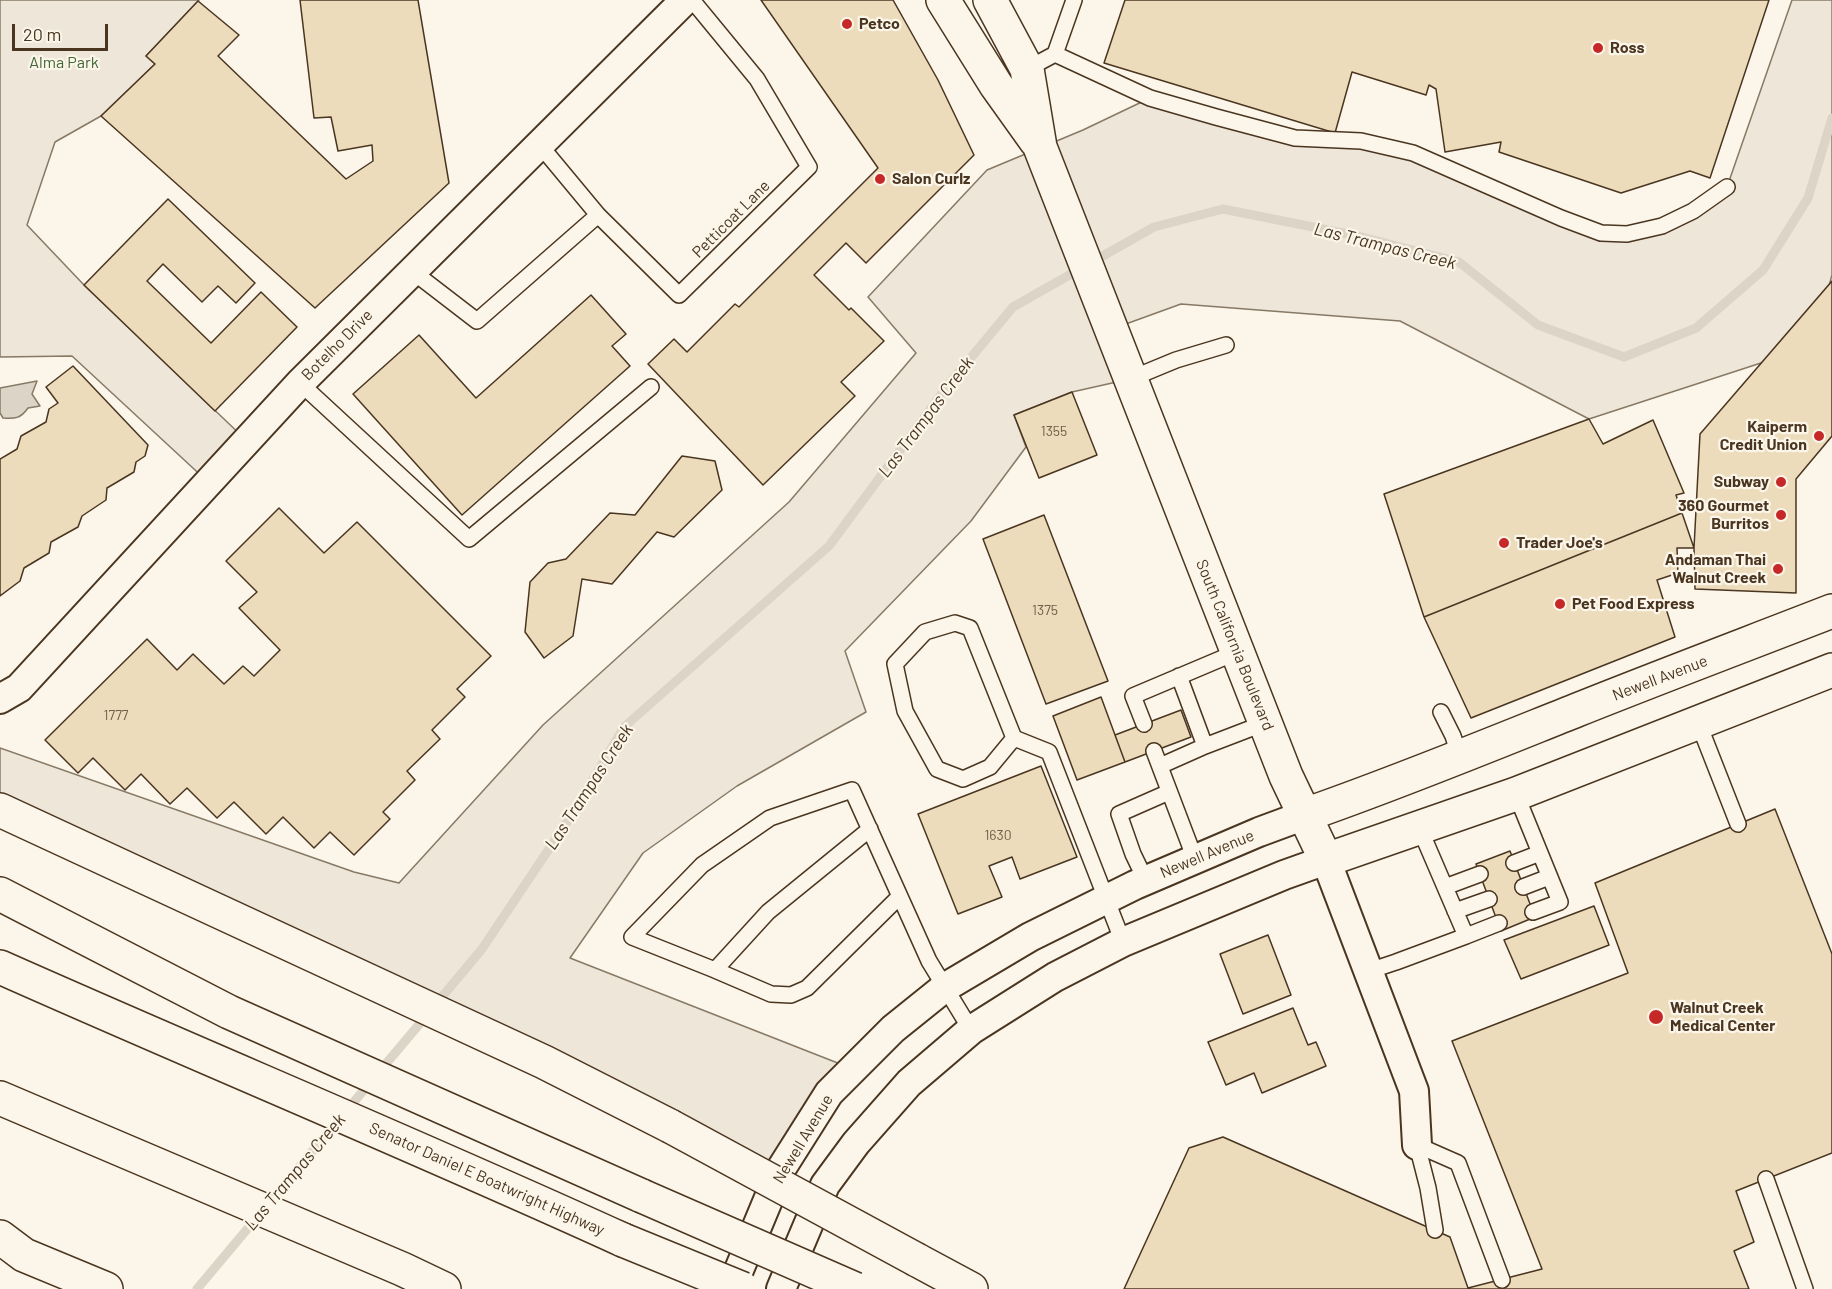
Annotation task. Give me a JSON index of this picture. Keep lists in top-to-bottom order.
{
  "streets": {
    "main road": ["South California Boulevard", "Newell Avenue", "Senator Daniel E Boatwright Highway"],
    "street": ["Botelho Drive"],
    "lane": ["Petticoat Lane"]
  },
  "crossings": [
    ["Petticoat Lane", "Botelho Drive"],
    ["South California Boulevard", "Newell Avenue"]
  ],
  "water": ["Las Trampas Creek"],
  "parks": ["Alma Park"],
  "places": [
    "Petco",
    "Ross",
    "Salon Curlz",
    "Kaiperm Credit Union",
    "Subway",
    "360 Gourmet Burritos",
    "Trader Joe's",
    "Andaman Thai Walnut Creek",
    "Pet Food Express",
    "Walnut Creek Medical Center"
  ],
  "house_numbers": [
    "1355",
    "1375",
    "1777",
    "1630"
  ],
  "scale_bar": "20 m"
}
